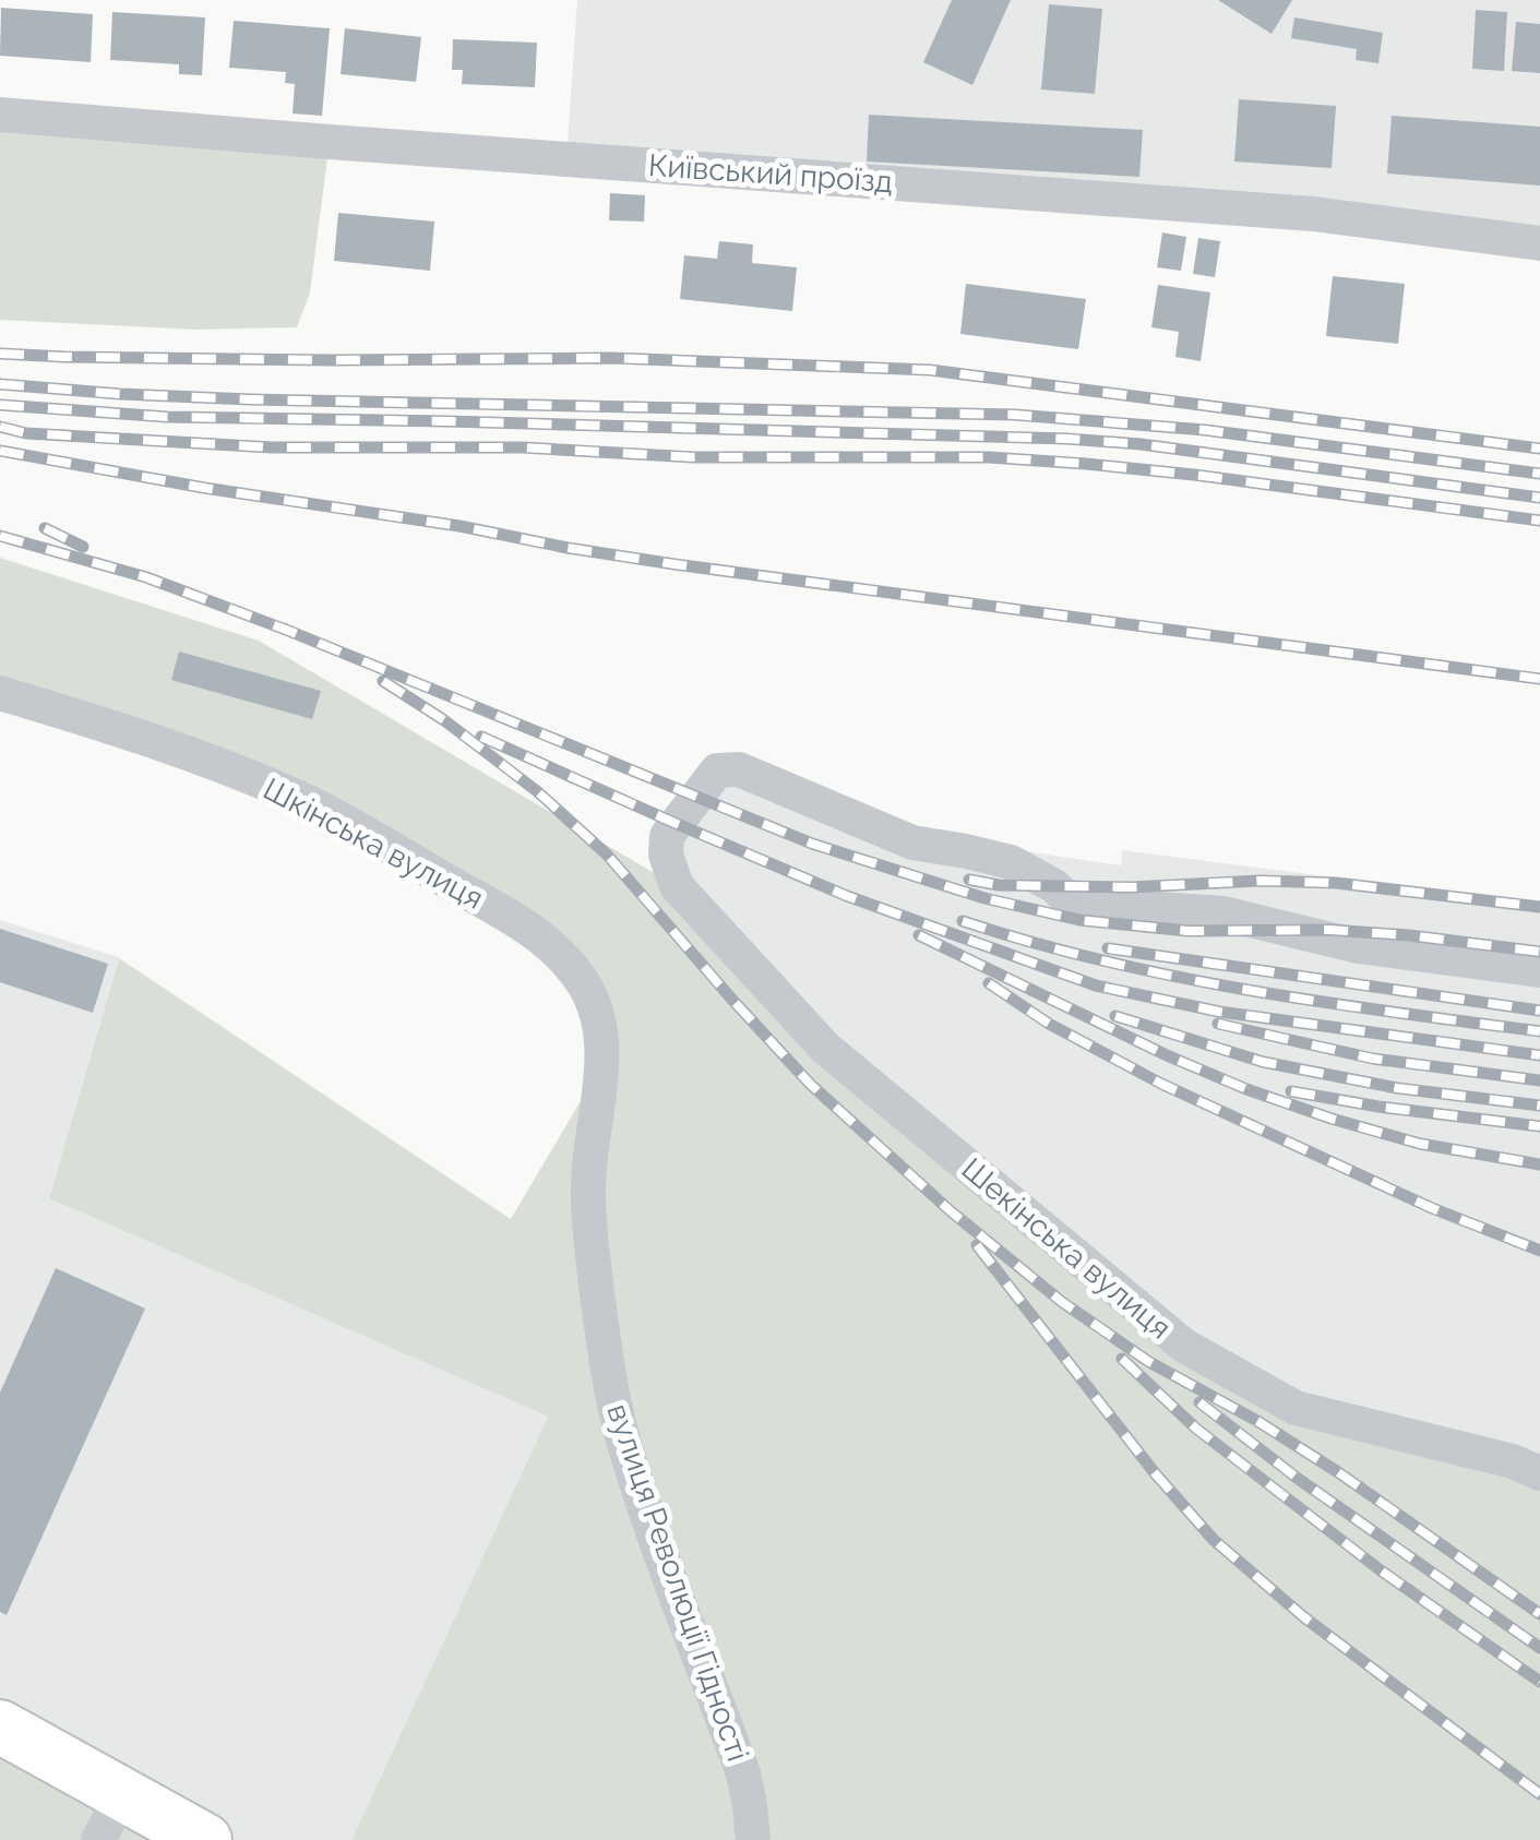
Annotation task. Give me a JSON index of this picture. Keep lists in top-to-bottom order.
{
  "streets": {
    "street": [
      "Київський проїзд",
      "Шкінська вулиця",
      "Шекінська вулиця",
      "вулиця Революції Гідності"
    ]
  },
  "crossings": [
    ["Шкінська вулиця", "вулиця Революції Гідності"]
  ]
}
